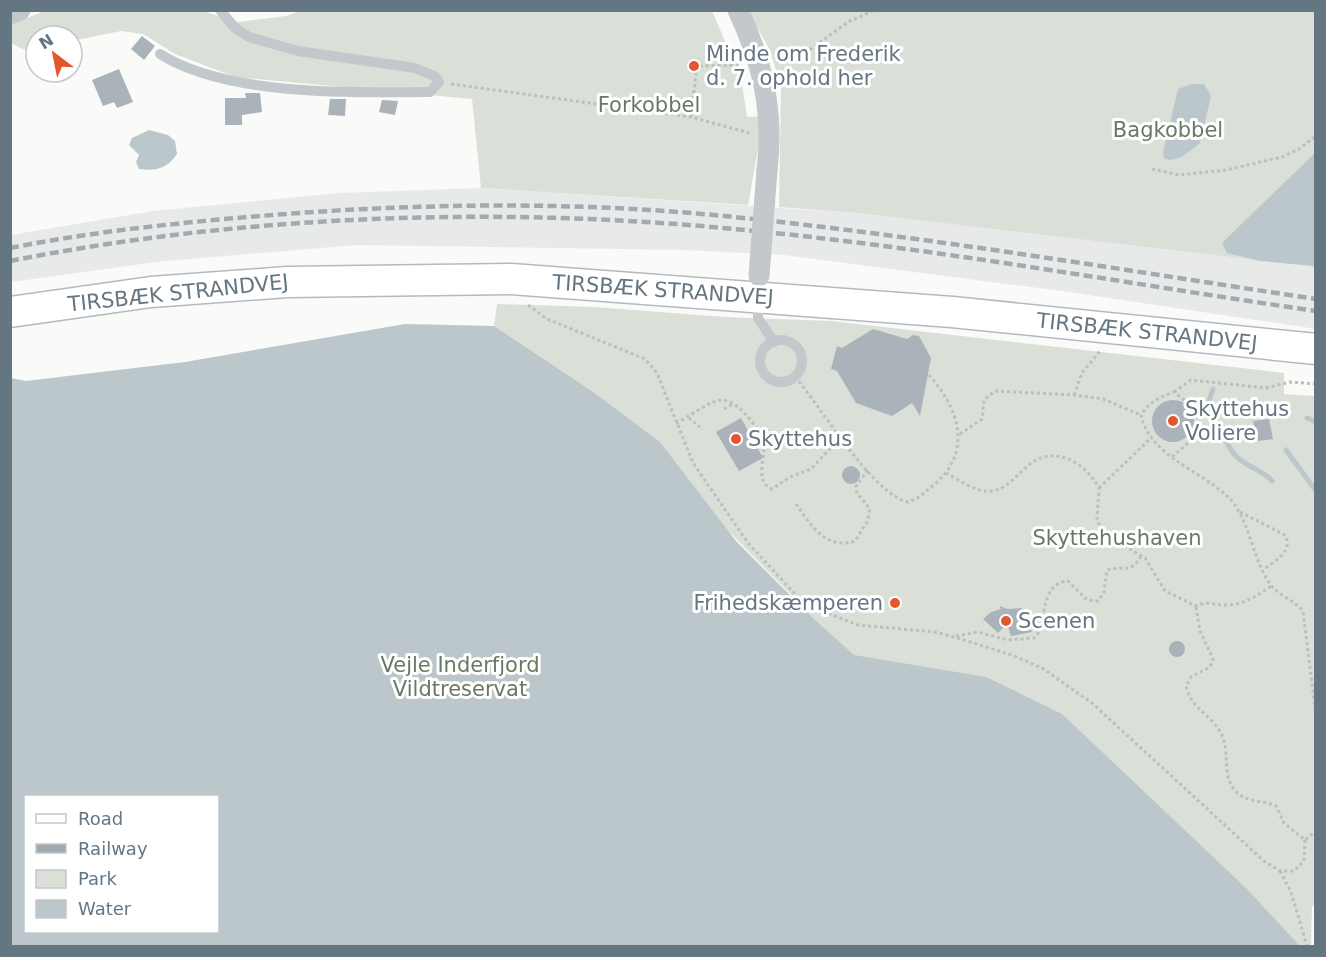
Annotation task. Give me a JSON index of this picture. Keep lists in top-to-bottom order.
{
  "streets": {
    "street": ["TIRSBÆK STRANDVEJ"]
  },
  "parks": [
    "Forkobbel",
    "Bagkobbel",
    "Skyttehushaven",
    "Vejle Inderfjord Vildtreservat"
  ],
  "places": [
    "Minde om Frederik d. 7. ophold her",
    "Skyttehus Voliere",
    "Skyttehus",
    "Frihedskæmperen",
    "Scenen"
  ],
  "legend": [
    "Road",
    "Railway",
    "Park",
    "Water"
  ],
  "north": "top left"
}
